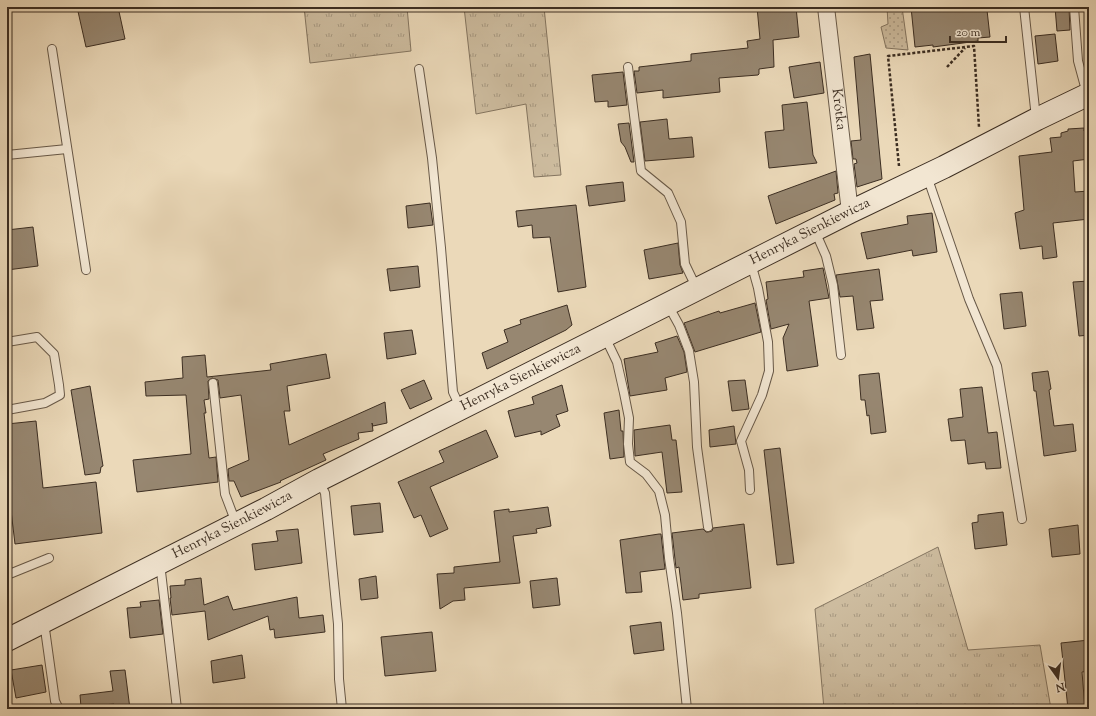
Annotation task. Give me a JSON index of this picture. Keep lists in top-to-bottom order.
{
  "streets": {
    "street": ["Krótka", "Henryka Sienkiewicza"]
  },
  "crossings": [
    ["Krótka", "Henryka Sienkiewicza"]
  ],
  "scale_bar": "20 m",
  "north": "bottom"
}
